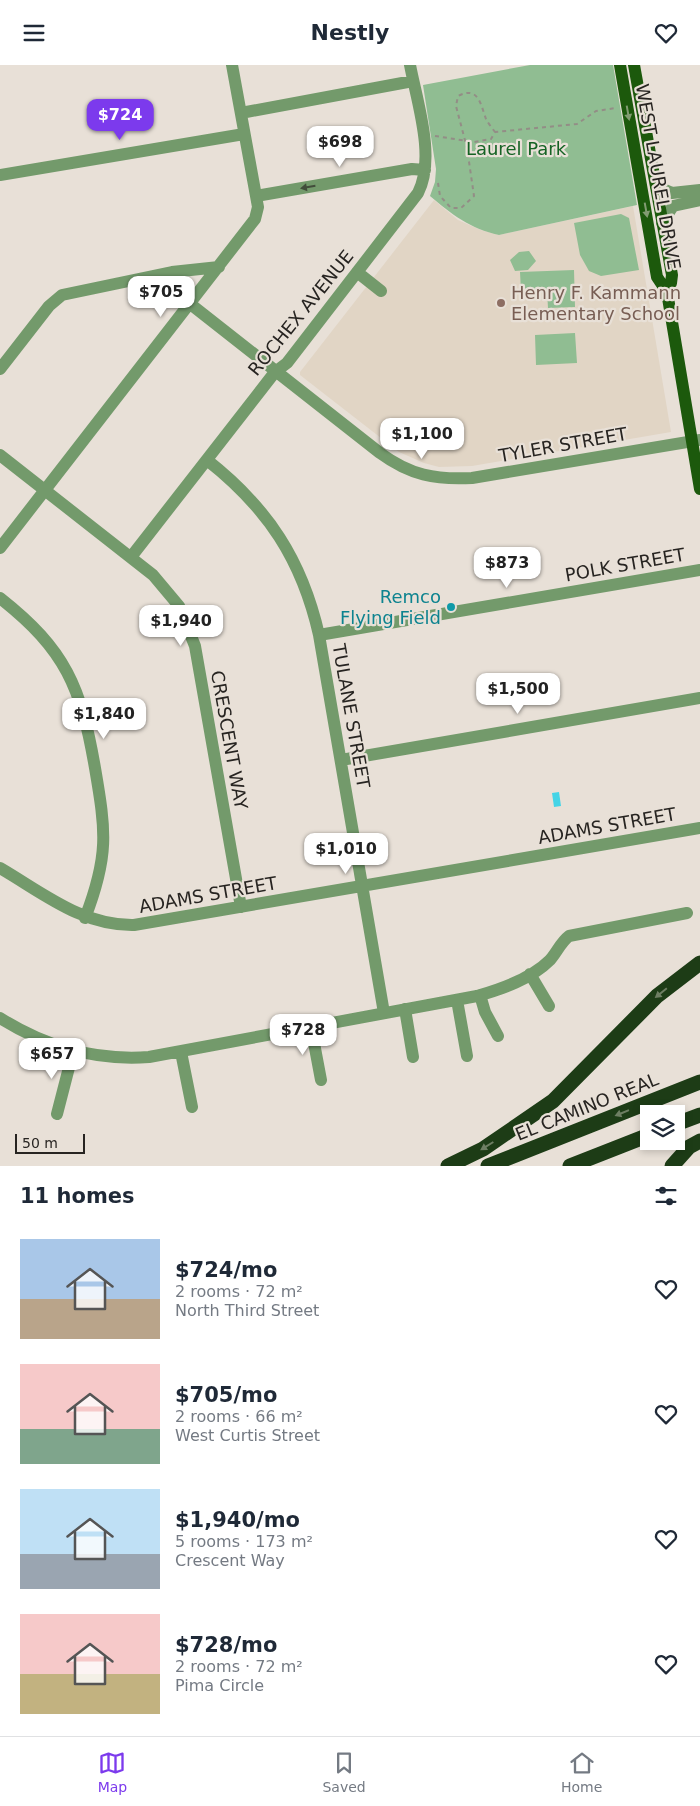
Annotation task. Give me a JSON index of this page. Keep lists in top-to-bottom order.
{
  "streets": {
    "highway": ["EL CAMINO REAL"],
    "main road": ["WEST LAUREL DRIVE"],
    "street": [
      "ROCHEX AVENUE",
      "TYLER STREET",
      "POLK STREET",
      "TULANE STREET",
      "CRESCENT WAY",
      "ADAMS STREET"
    ]
  },
  "crossings": [
    ["WEST LAUREL DRIVE", "TYLER STREET"],
    ["ROCHEX AVENUE", "TYLER STREET"],
    ["ROCHEX AVENUE", "TULANE STREET"],
    ["ROCHEX AVENUE", "CRESCENT WAY"],
    ["POLK STREET", "TULANE STREET"],
    ["TULANE STREET", "ADAMS STREET"],
    ["CRESCENT WAY", "ADAMS STREET"]
  ],
  "parks": ["Laurel Park"],
  "places": ["Henry F. Kammann Elementary School", "Remco Flying Field"],
  "scale_bar": "50 m",
  "page": {
    "header": "Nestly",
    "price": [
      "$724",
      "$698",
      "$705",
      "$1,100",
      "$873",
      "$1,940",
      "$1,500",
      "$1,840",
      "$1,010",
      "$728",
      "$657"
    ],
    "scale": "50 m",
    "heading": "11 homes",
    "list": [
      {
        "name": "$724/mo",
        "note": "2 rooms · 72 m² · North Third Street"
      },
      {
        "name": "$705/mo",
        "note": "2 rooms · 66 m² · West Curtis Street"
      },
      {
        "name": "$1,940/mo",
        "note": "5 rooms · 173 m² · Crescent Way"
      },
      {
        "name": "$728/mo",
        "note": "2 rooms · 72 m² · Pima Circle"
      }
    ],
    "tabs": ["Map", "Saved", "Home"]
  }
}
